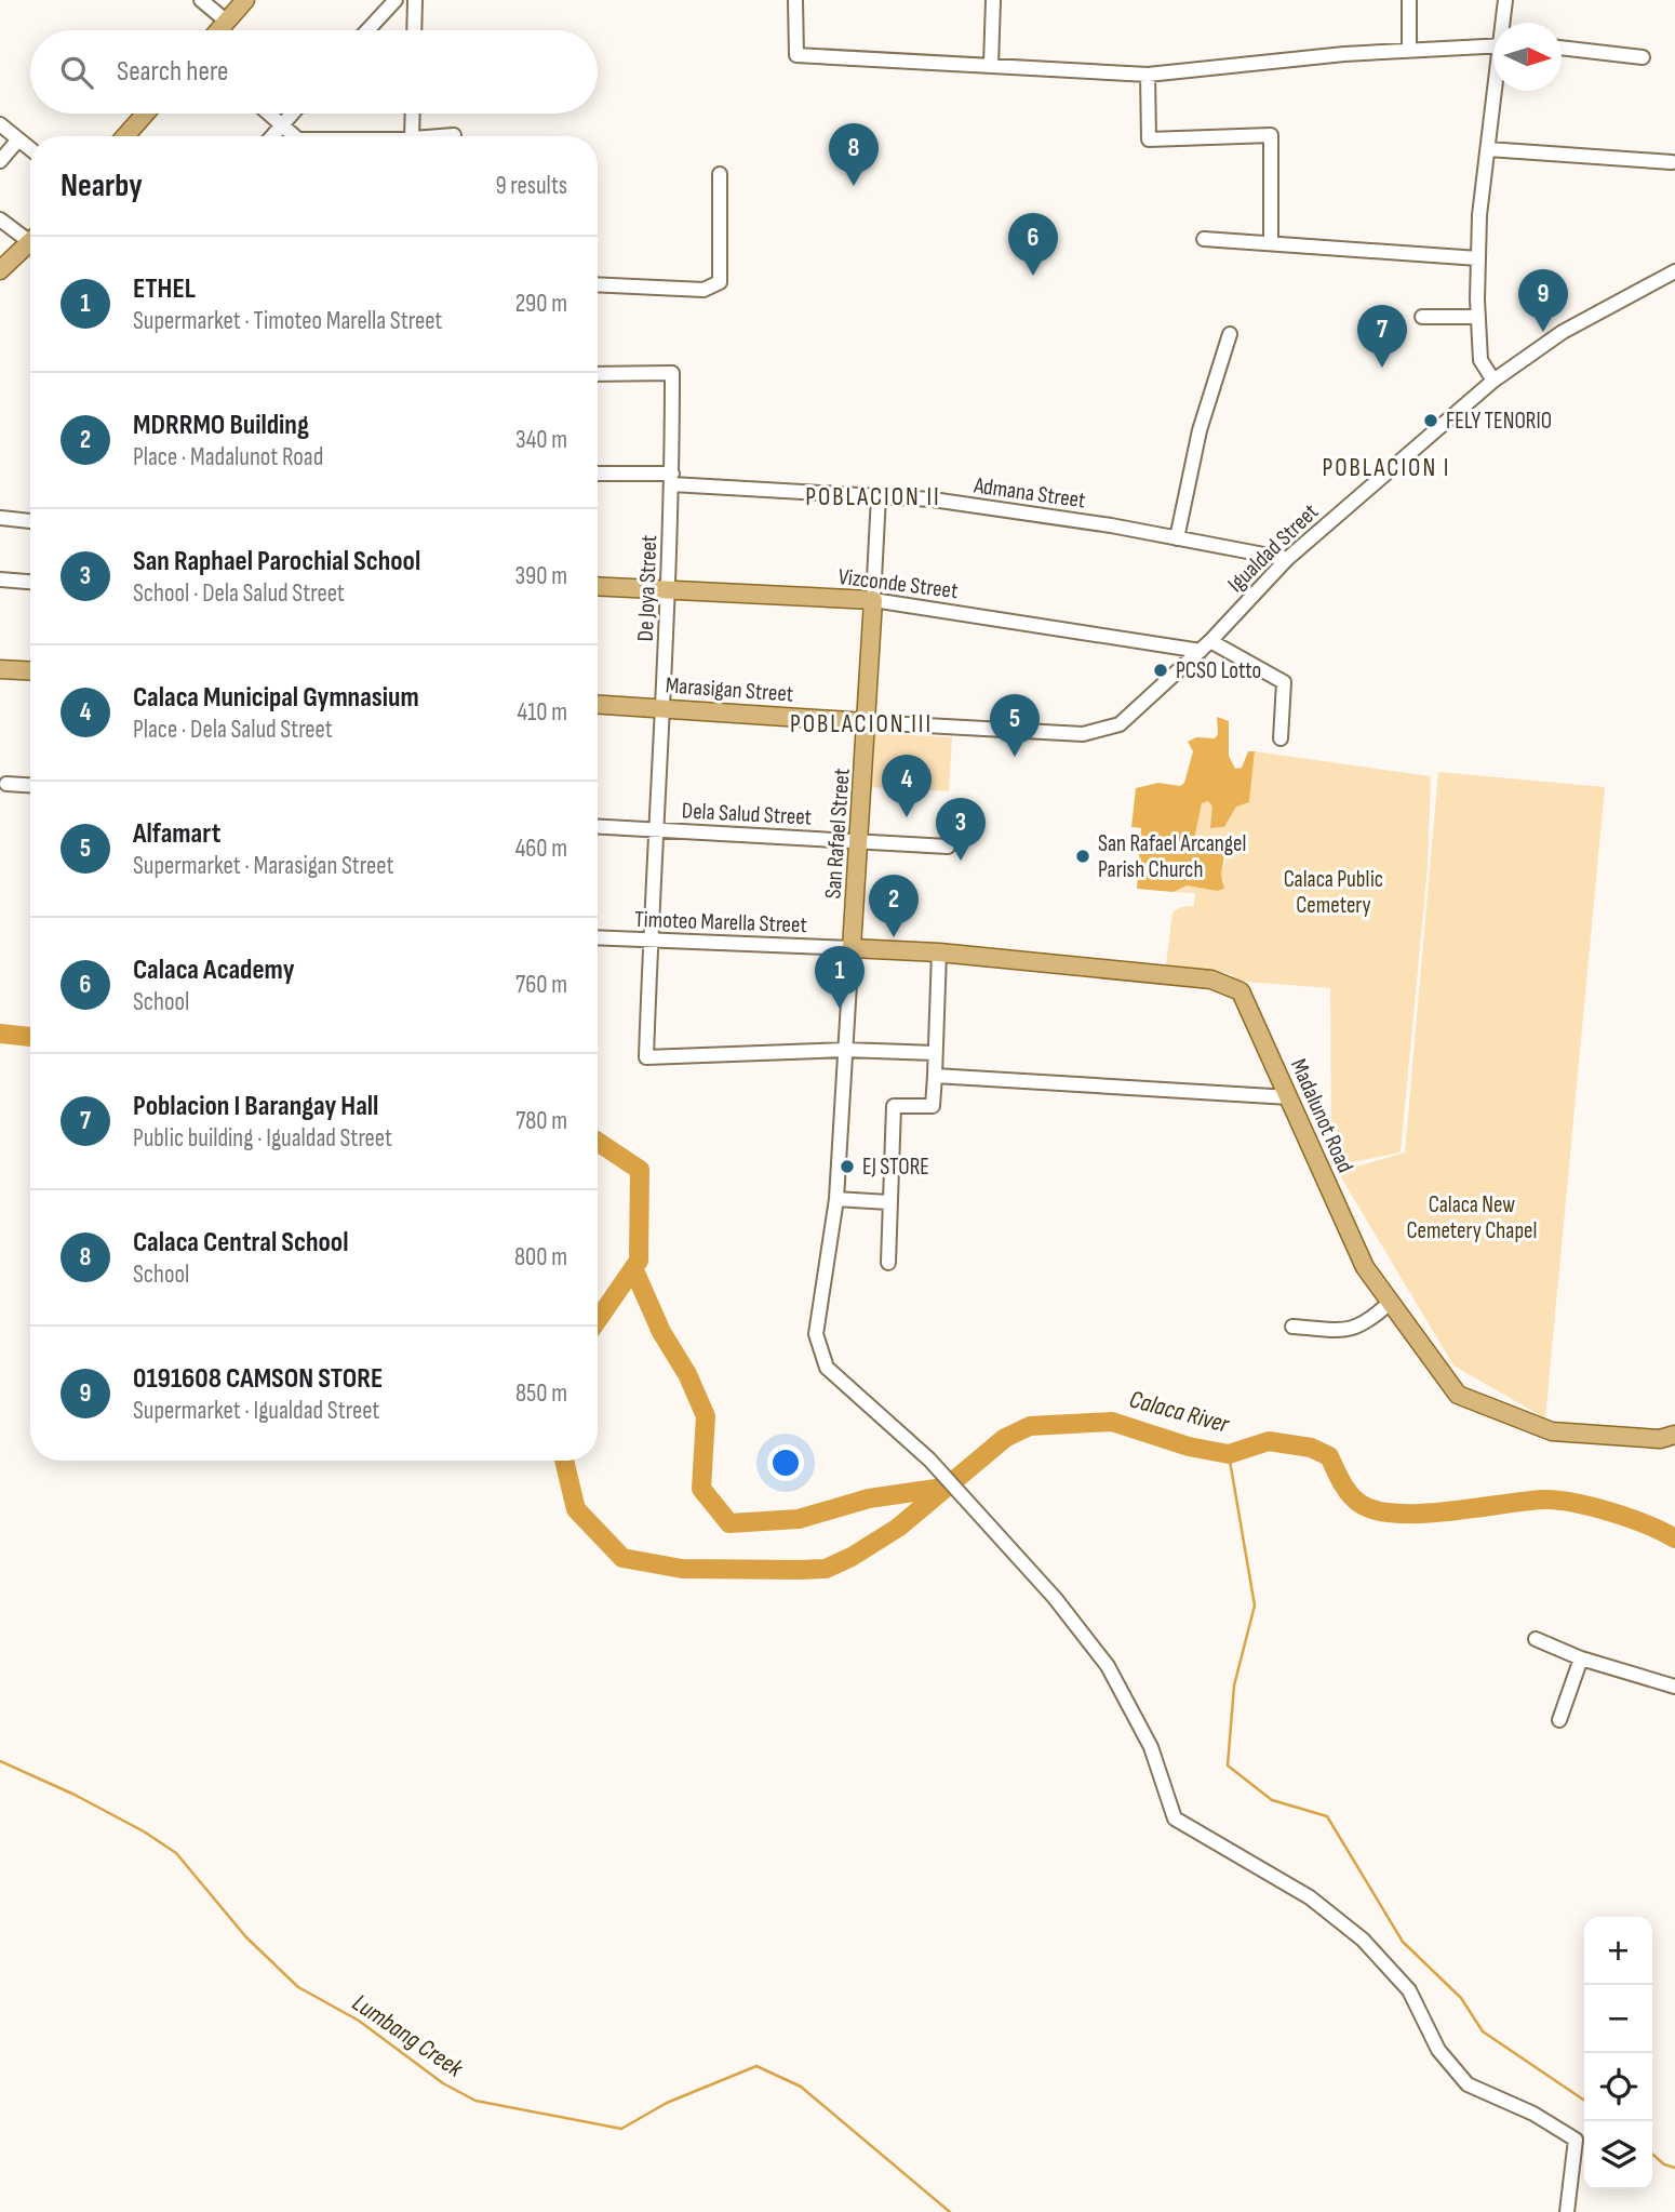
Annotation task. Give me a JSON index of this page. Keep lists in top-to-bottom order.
{
  "streets": {
    "main road": [
      "Vizconde Street",
      "Marasigan Street",
      "San Rafael Street",
      "Madalunot Road"
    ],
    "street": [
      "Admana Street",
      "Igualdad Street",
      "De Joya Street",
      "Dela Salud Street",
      "Timoteo Marella Street"
    ]
  },
  "crossings": [
    ["Admana Street", "Igualdad Street"],
    ["Admana Street", "De Joya Street"],
    ["Admana Street", "San Rafael Street"],
    ["Igualdad Street", "Vizconde Street"],
    ["Igualdad Street", "Marasigan Street"],
    ["Vizconde Street", "De Joya Street"],
    ["Vizconde Street", "Marasigan Street"],
    ["Vizconde Street", "San Rafael Street"],
    ["De Joya Street", "Marasigan Street"],
    ["De Joya Street", "Dela Salud Street"],
    ["De Joya Street", "Timoteo Marella Street"],
    ["Marasigan Street", "San Rafael Street"],
    ["Dela Salud Street", "San Rafael Street"],
    ["San Rafael Street", "Timoteo Marella Street"],
    ["San Rafael Street", "Madalunot Road"],
    ["Timoteo Marella Street", "Madalunot Road"]
  ],
  "districts": ["POBLACION I", "POBLACION II", "POBLACION III"],
  "water": ["Calaca River", "Lumbang Creek"],
  "parks": ["Calaca Public Cemetery", "Calaca New Cemetery Chapel"],
  "places": [
    "FELY TENORIO",
    "PCSO Lotto",
    "San Rafael Arcangel Parish Church",
    "EJ STORE"
  ],
  "north": "right",
  "page": {
    "search": "Search here",
    "pins": [
      "8",
      "6",
      "9",
      "7",
      "5",
      "4",
      "3",
      "2",
      "1"
    ],
    "heading": ["Nearby", "9 results"],
    "list": [
      {
        "mark": "1",
        "name": "ETHEL",
        "note": "Supermarket · Timoteo Marella Street",
        "value": "290 m"
      },
      {
        "mark": "2",
        "name": "MDRRMO Building",
        "note": "Place · Madalunot Road",
        "value": "340 m"
      },
      {
        "mark": "3",
        "name": "San Raphael Parochial School",
        "note": "School · Dela Salud Street",
        "value": "390 m"
      },
      {
        "mark": "4",
        "name": "Calaca Municipal Gymnasium",
        "note": "Place · Dela Salud Street",
        "value": "410 m"
      },
      {
        "mark": "5",
        "name": "Alfamart",
        "note": "Supermarket · Marasigan Street",
        "value": "460 m"
      },
      {
        "mark": "6",
        "name": "Calaca Academy",
        "note": "School",
        "value": "760 m"
      },
      {
        "mark": "7",
        "name": "Poblacion I Barangay Hall",
        "note": "Public building · Igualdad Street",
        "value": "780 m"
      },
      {
        "mark": "8",
        "name": "Calaca Central School",
        "note": "School",
        "value": "800 m"
      },
      {
        "mark": "9",
        "name": "0191608 CAMSON STORE",
        "note": "Supermarket · Igualdad Street",
        "value": "850 m"
      }
    ],
    "map_buttons": ["+", "−"]
  }
}
